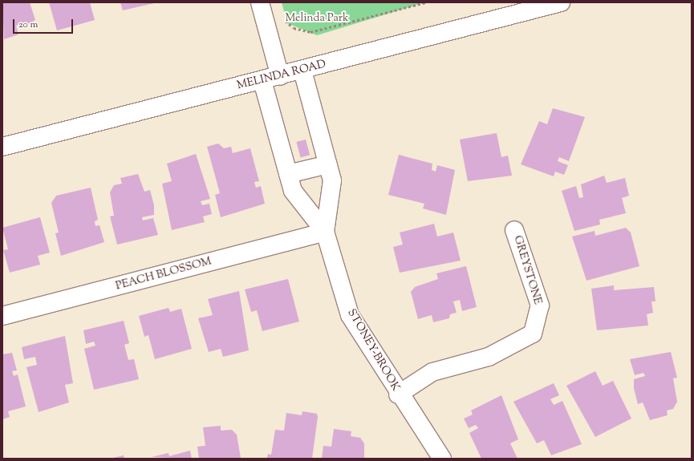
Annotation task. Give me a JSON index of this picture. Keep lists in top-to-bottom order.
{
  "streets": {
    "street": [
      "MELINDA ROAD",
      "GREYSTONE",
      "PEACH BLOSSOM",
      "STONEY-BROOK"
    ]
  },
  "crossings": [
    ["MELINDA ROAD", "STONEY-BROOK"],
    ["GREYSTONE", "STONEY-BROOK"],
    ["PEACH BLOSSOM", "STONEY-BROOK"]
  ],
  "parks": ["Melinda Park"],
  "scale_bar": "20 m"
}
